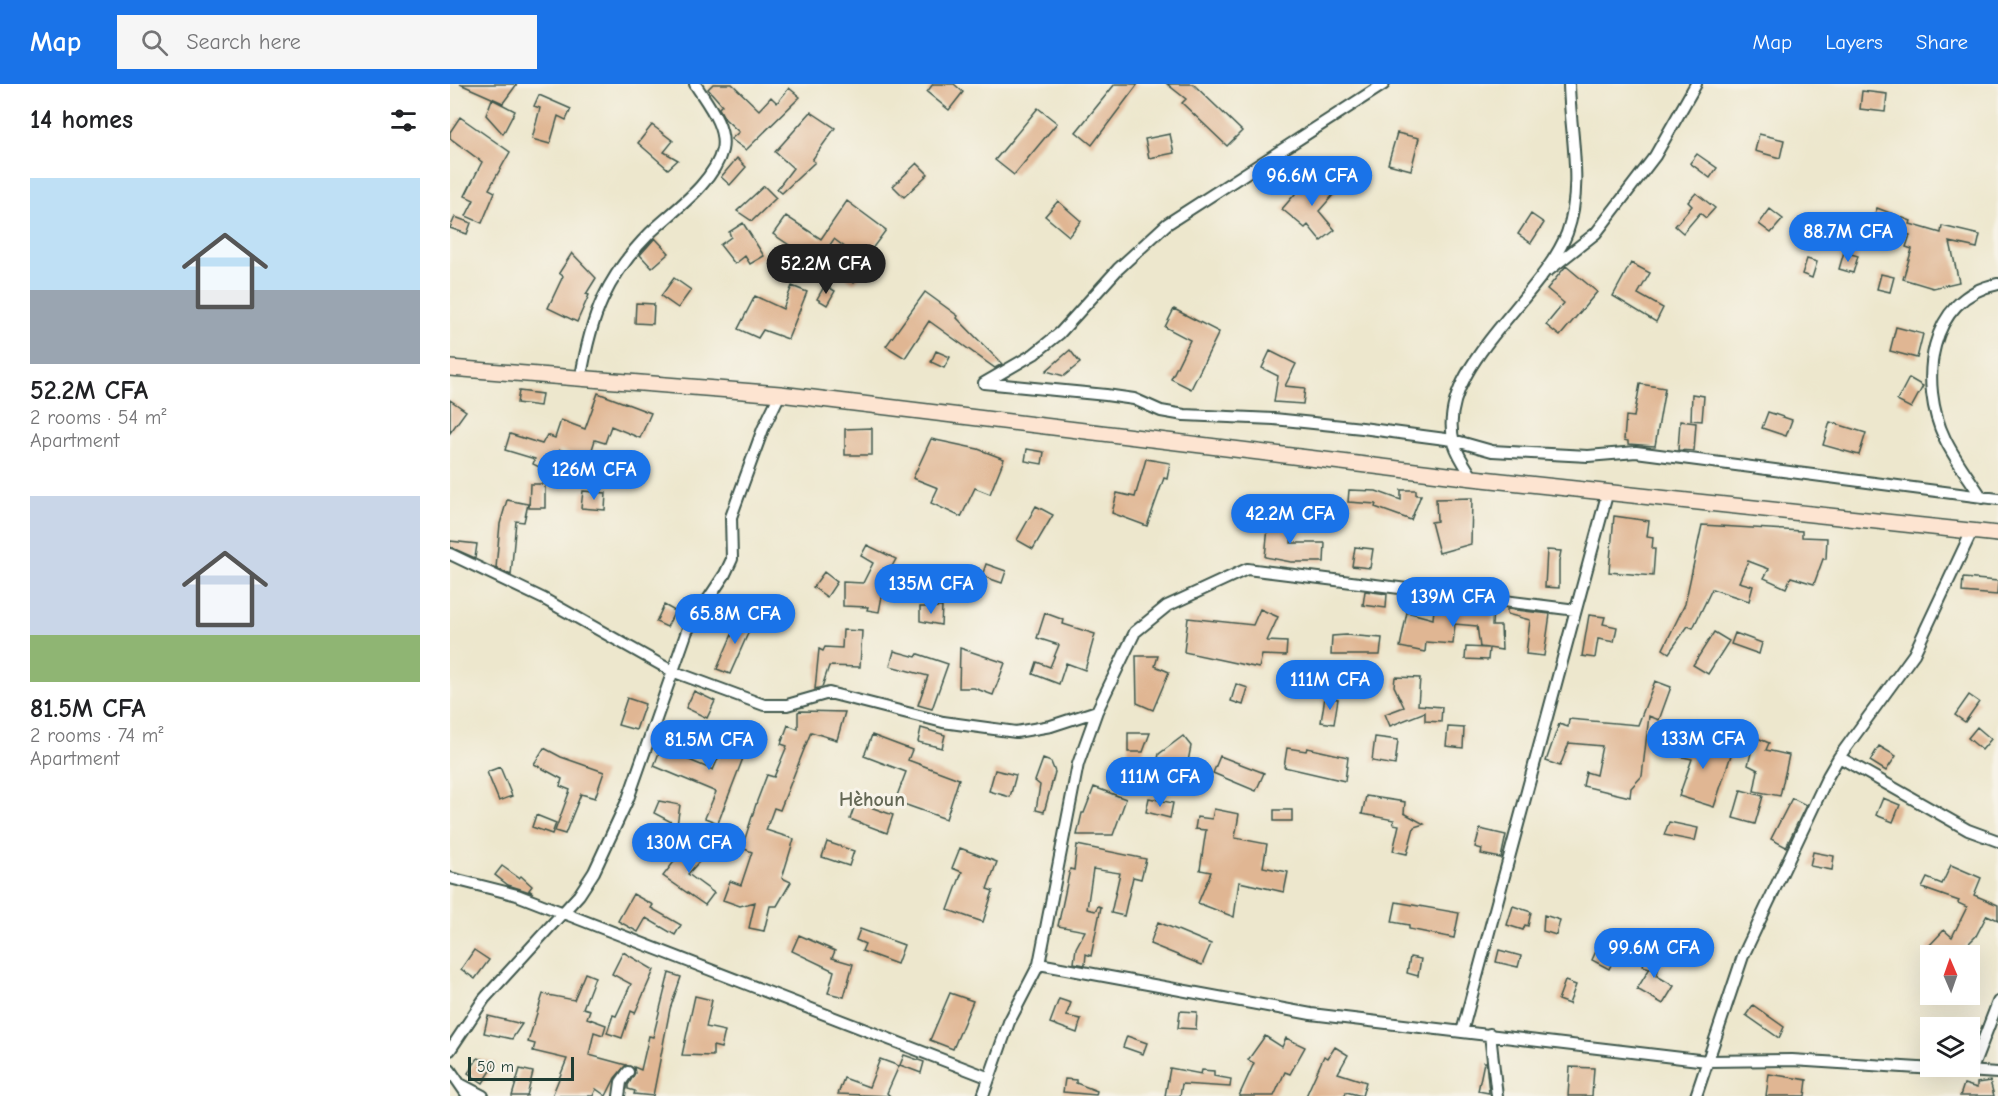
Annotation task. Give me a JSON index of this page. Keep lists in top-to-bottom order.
{
  "districts": ["Hèhoun"],
  "scale_bar": "50 m",
  "north": "top",
  "page": {
    "header": "Map",
    "search": "Search here",
    "nav": ["Map", "Layers", "Share"],
    "heading": "14 homes",
    "list": [
      {
        "name": "52.2M CFA",
        "note": "2 rooms · 54 m² · Apartment"
      },
      {
        "name": "81.5M CFA",
        "note": "2 rooms · 74 m² · Apartment"
      }
    ],
    "price": [
      "96.6M CFA",
      "88.7M CFA",
      "52.2M CFA",
      "126M CFA",
      "42.2M CFA",
      "135M CFA",
      "139M CFA",
      "65.8M CFA",
      "111M CFA",
      "133M CFA",
      "81.5M CFA",
      "111M CFA",
      "130M CFA",
      "99.6M CFA"
    ],
    "scale": "50 m"
  }
}
